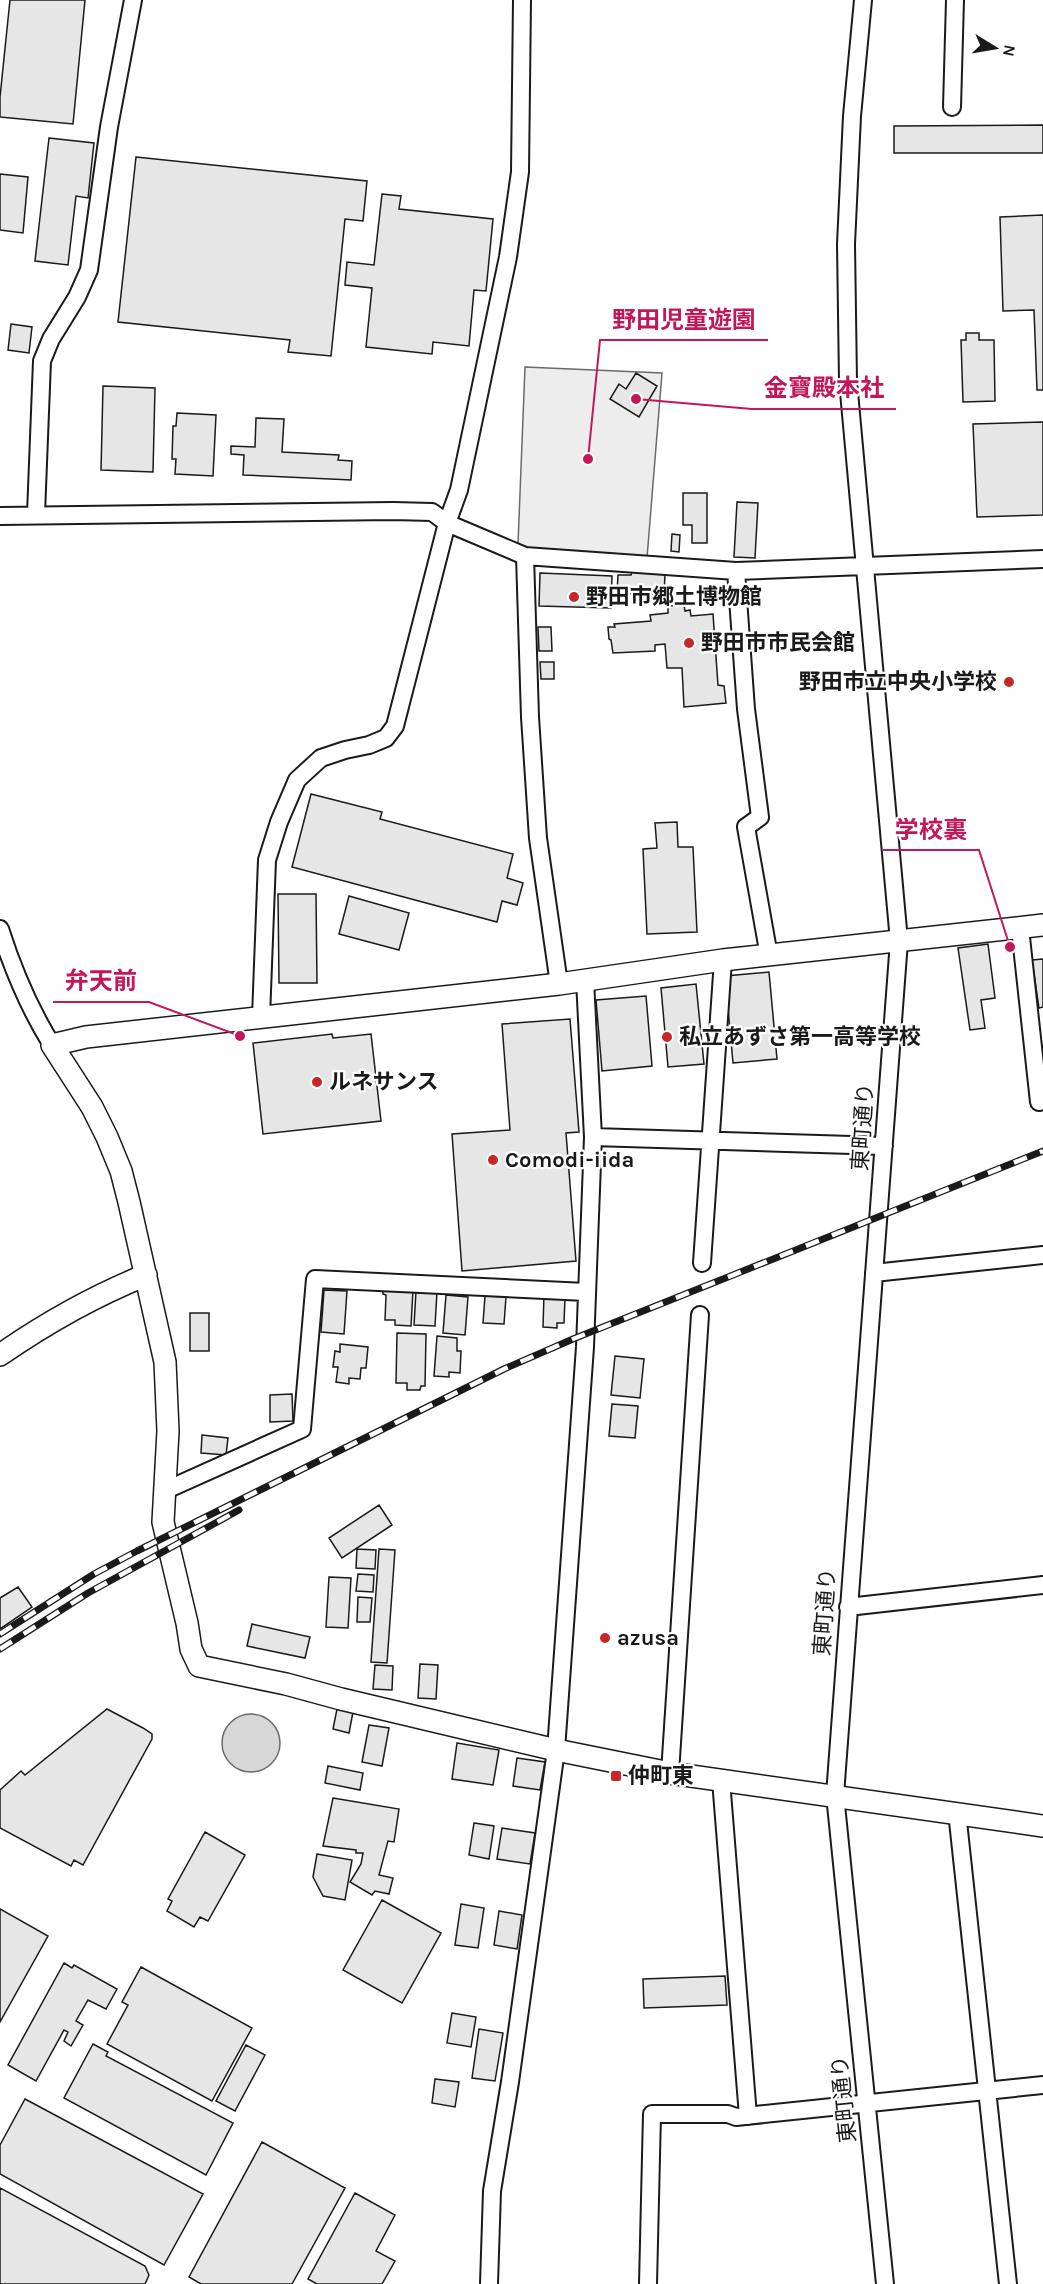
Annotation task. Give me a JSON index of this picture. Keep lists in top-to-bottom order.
{
  "streets": {
    "street": ["東町通り"]
  },
  "places": {
    "other": [
      "金寶殿本社",
      "野田児童遊園",
      "野田市郷土博物館",
      "野田市市民会館",
      "野田市立中央小学校",
      "学校裏",
      "弁天前",
      "私立あずさ第一高等学校",
      "ルネサンス",
      "Comodi-iida",
      "azusa"
    ],
    "transit": ["仲町東"]
  },
  "north": "right"
}
